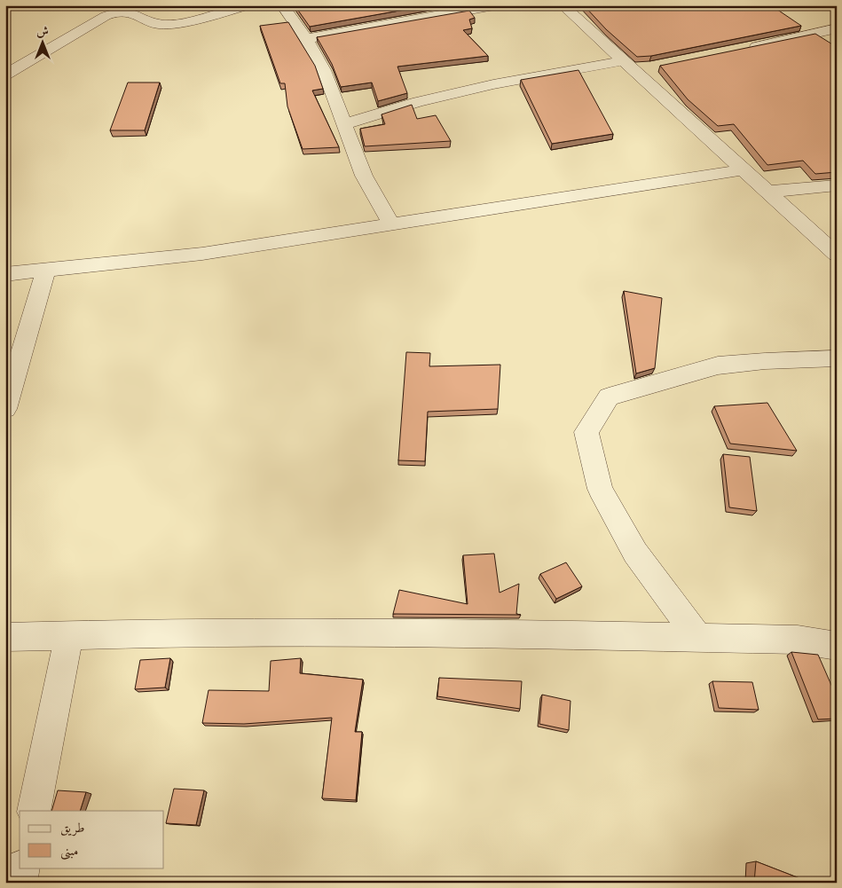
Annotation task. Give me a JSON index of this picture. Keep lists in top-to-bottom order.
{
  "legend": ["طريق", "مبنى"],
  "north": "top"
}
